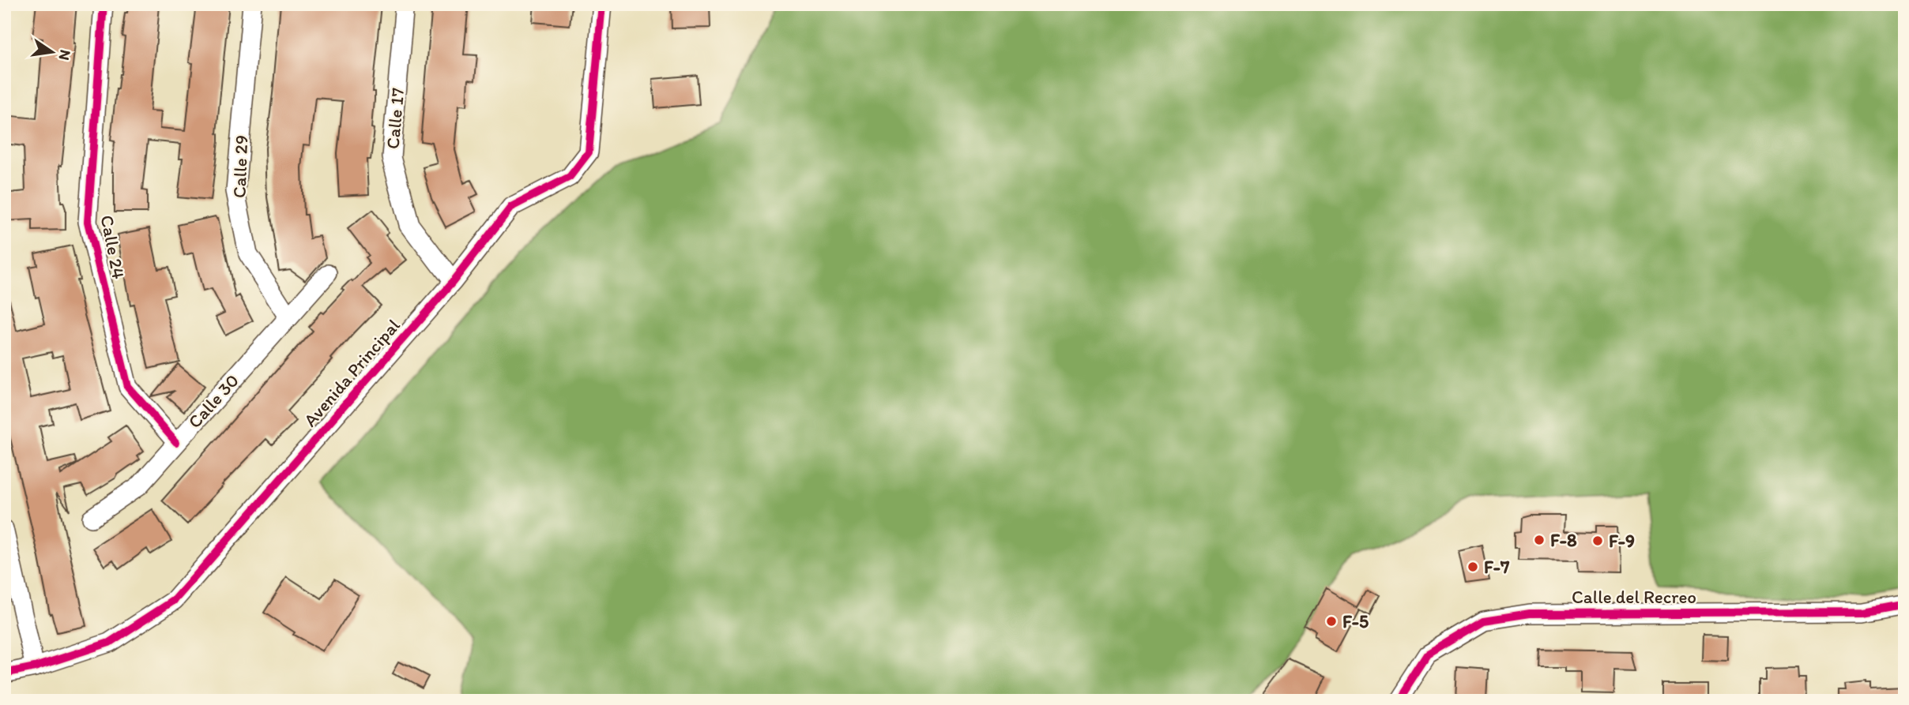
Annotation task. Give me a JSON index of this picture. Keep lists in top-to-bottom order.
{
  "streets": {
    "street": [
      "Calle 17",
      "Calle 29",
      "Calle 24",
      "Avenida Principal",
      "Calle 30",
      "Calle del Recreo"
    ]
  },
  "crossings": [
    ["Calle 17", "Avenida Principal"],
    ["Calle 29", "Calle 30"],
    ["Calle 24", "Calle 30"]
  ],
  "places": [
    "F-8",
    "F-9",
    "F-7",
    "F-5"
  ],
  "north": "right"
}
